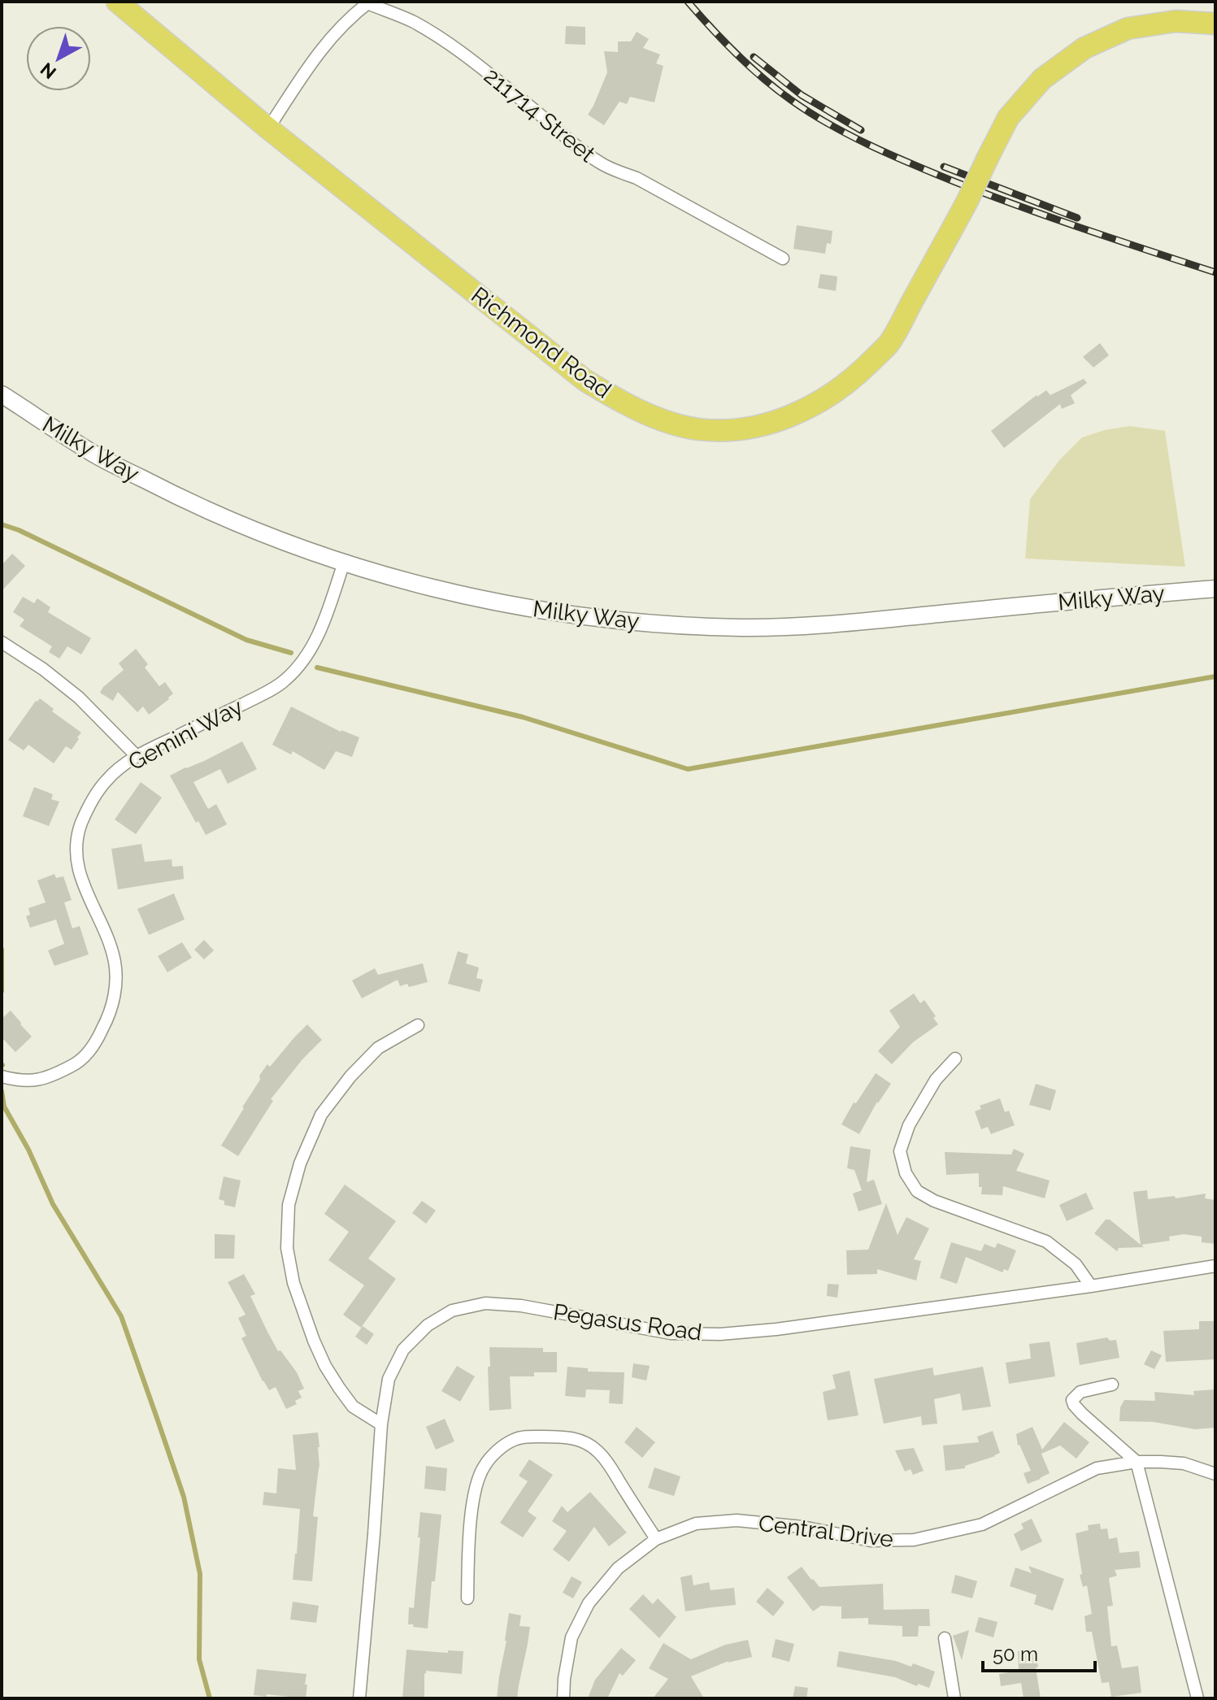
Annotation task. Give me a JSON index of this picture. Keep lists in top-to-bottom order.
{
  "streets": {
    "highway": ["Richmond Road"],
    "street": [
      "211714 Street",
      "Milky Way",
      "Gemini Way",
      "Pegasus Road",
      "Central Drive"
    ]
  },
  "crossings": [
    ["Milky Way", "Gemini Way"]
  ],
  "scale_bar": "50 m",
  "north": "bottom left"
}
